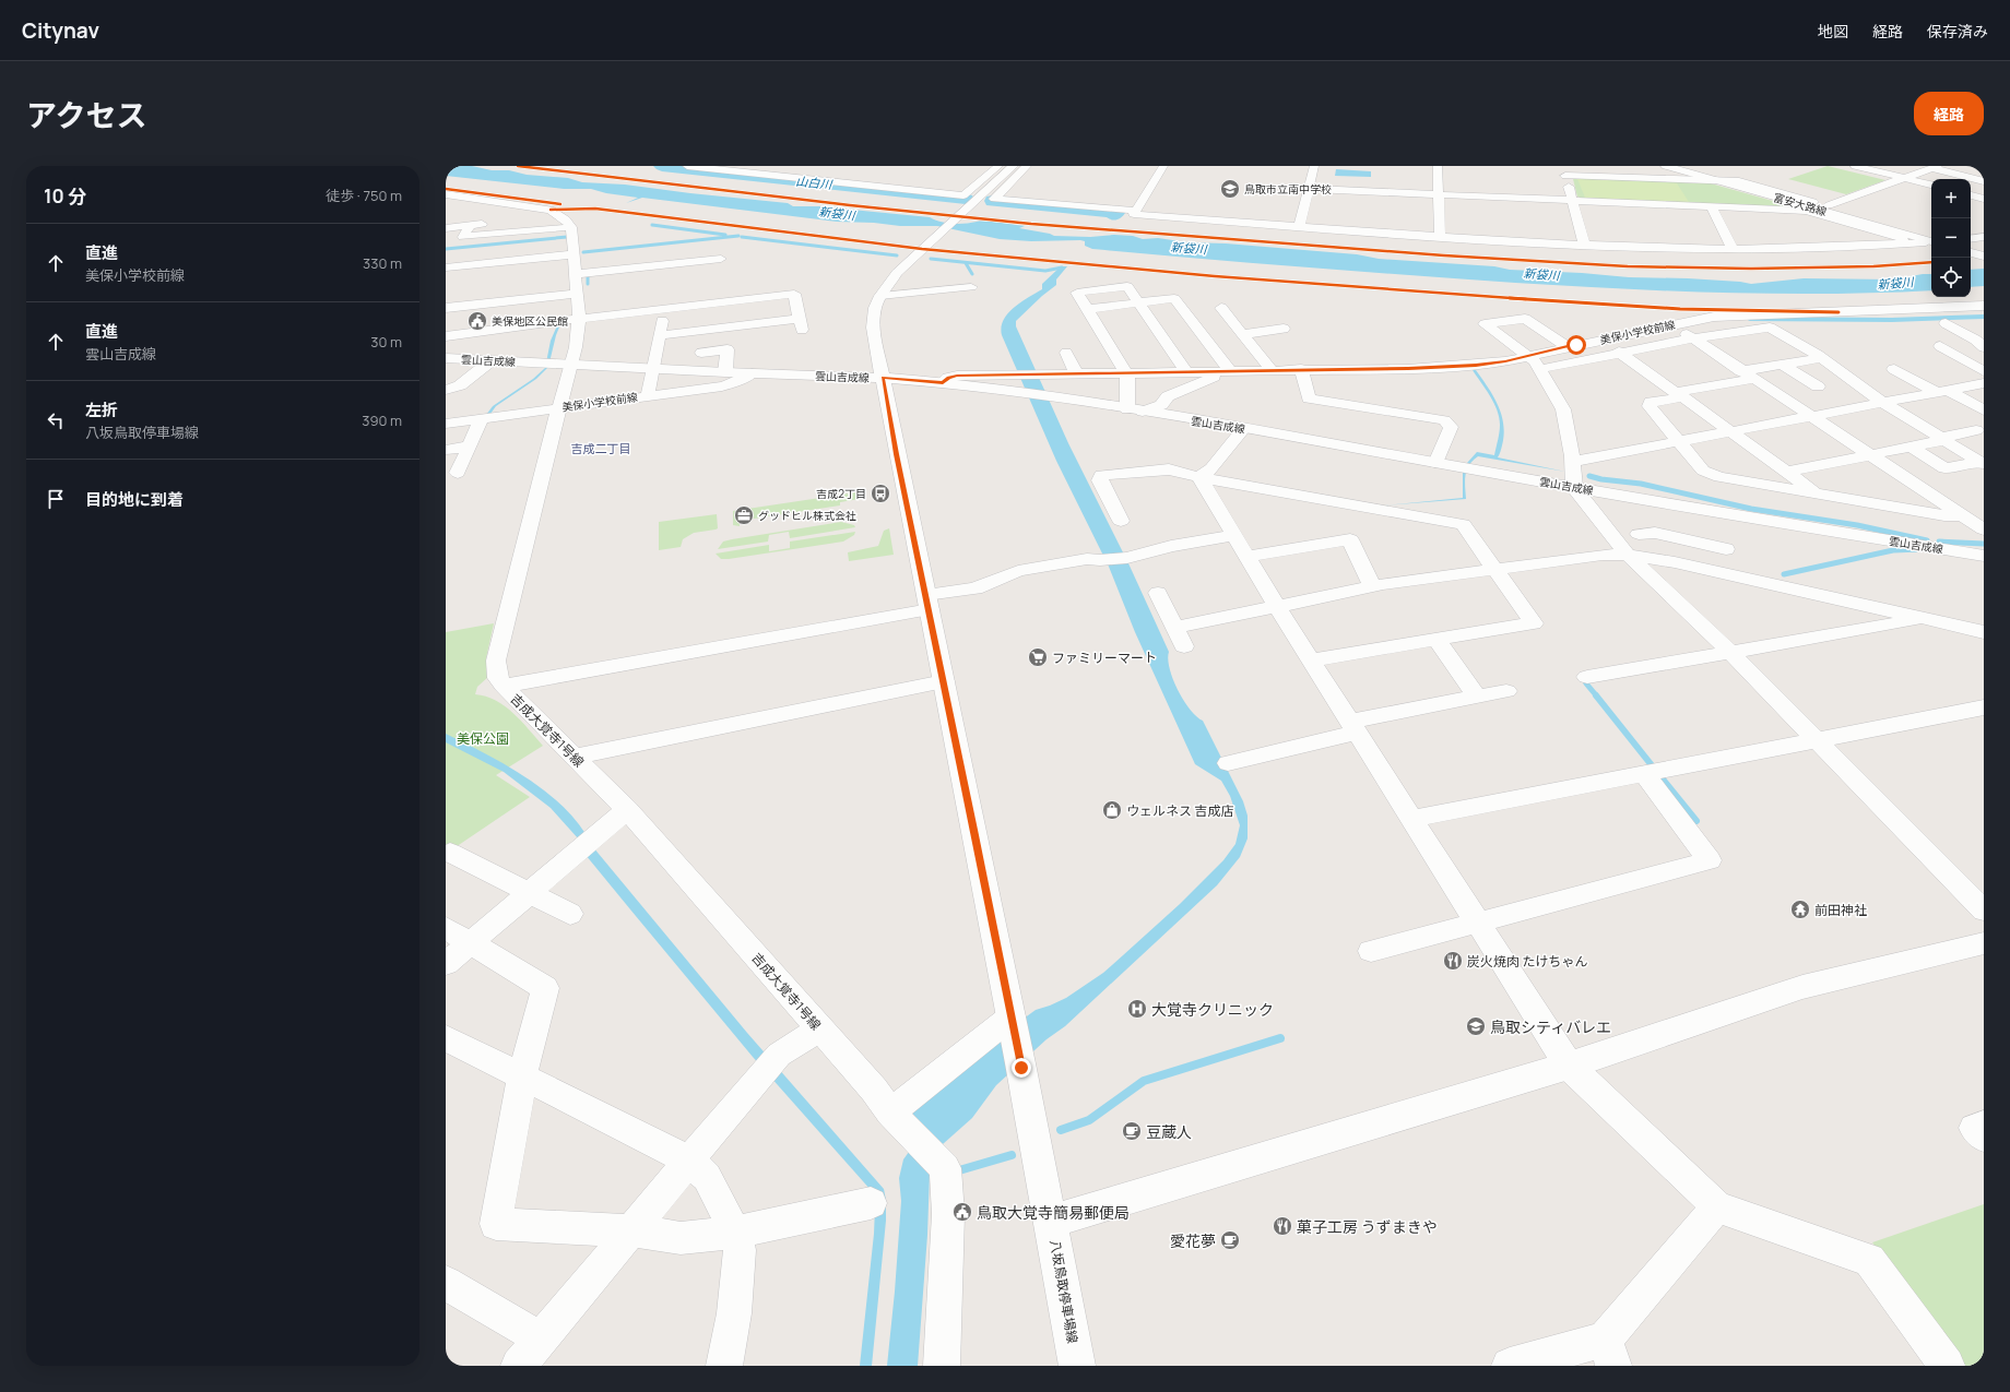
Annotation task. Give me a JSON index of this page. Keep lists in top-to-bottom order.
{
  "streets": {
    "street": [
      "富安大路線",
      "美保小学校前線",
      "雲山吉成線",
      "吉成大覚寺1号線",
      "八坂鳥取停車場線"
    ]
  },
  "crossings": [
    ["美保小学校前線", "雲山吉成線"],
    ["美保小学校前線", "吉成大覚寺1号線"],
    ["雲山吉成線", "吉成大覚寺1号線"],
    ["雲山吉成線", "八坂鳥取停車場線"]
  ],
  "districts": ["吉成二丁目"],
  "water": ["山白川", "新袋川"],
  "parks": ["美保公園"],
  "places": {
    "school or university": ["鳥取市立南中学校", "鳥取シティバレエ"],
    "public building": ["美保地区公民館", "鳥取大覚寺簡易郵便局"],
    "bus stop": ["吉成2丁目"],
    "office": ["グッドヒル株式会社"],
    "supermarket": ["ファミリーマート"],
    "shop": ["ウェルネス 吉成店"],
    "temple": ["前田神社"],
    "restaurant": ["炭火焼肉 たけちゃん", "菓子工房 うずまきや"],
    "hospital": ["大覚寺クリニック"],
    "cafe": ["豆蔵人", "愛花夢"]
  },
  "page": {
    "header": "Citynav",
    "nav": ["地図", "経路", "保存済み"],
    "title": "アクセス",
    "buttons": "経路",
    "heading": ["10 分", "徒歩 · 750 m"],
    "map_buttons": ["+", "−"],
    "list": [
      ["直進", "美保小学校前線", "330 m"],
      ["直進", "雲山吉成線", "30 m"],
      ["左折", "八坂鳥取停車場線", "390 m"],
      "目的地に到着"
    ]
  }
}
